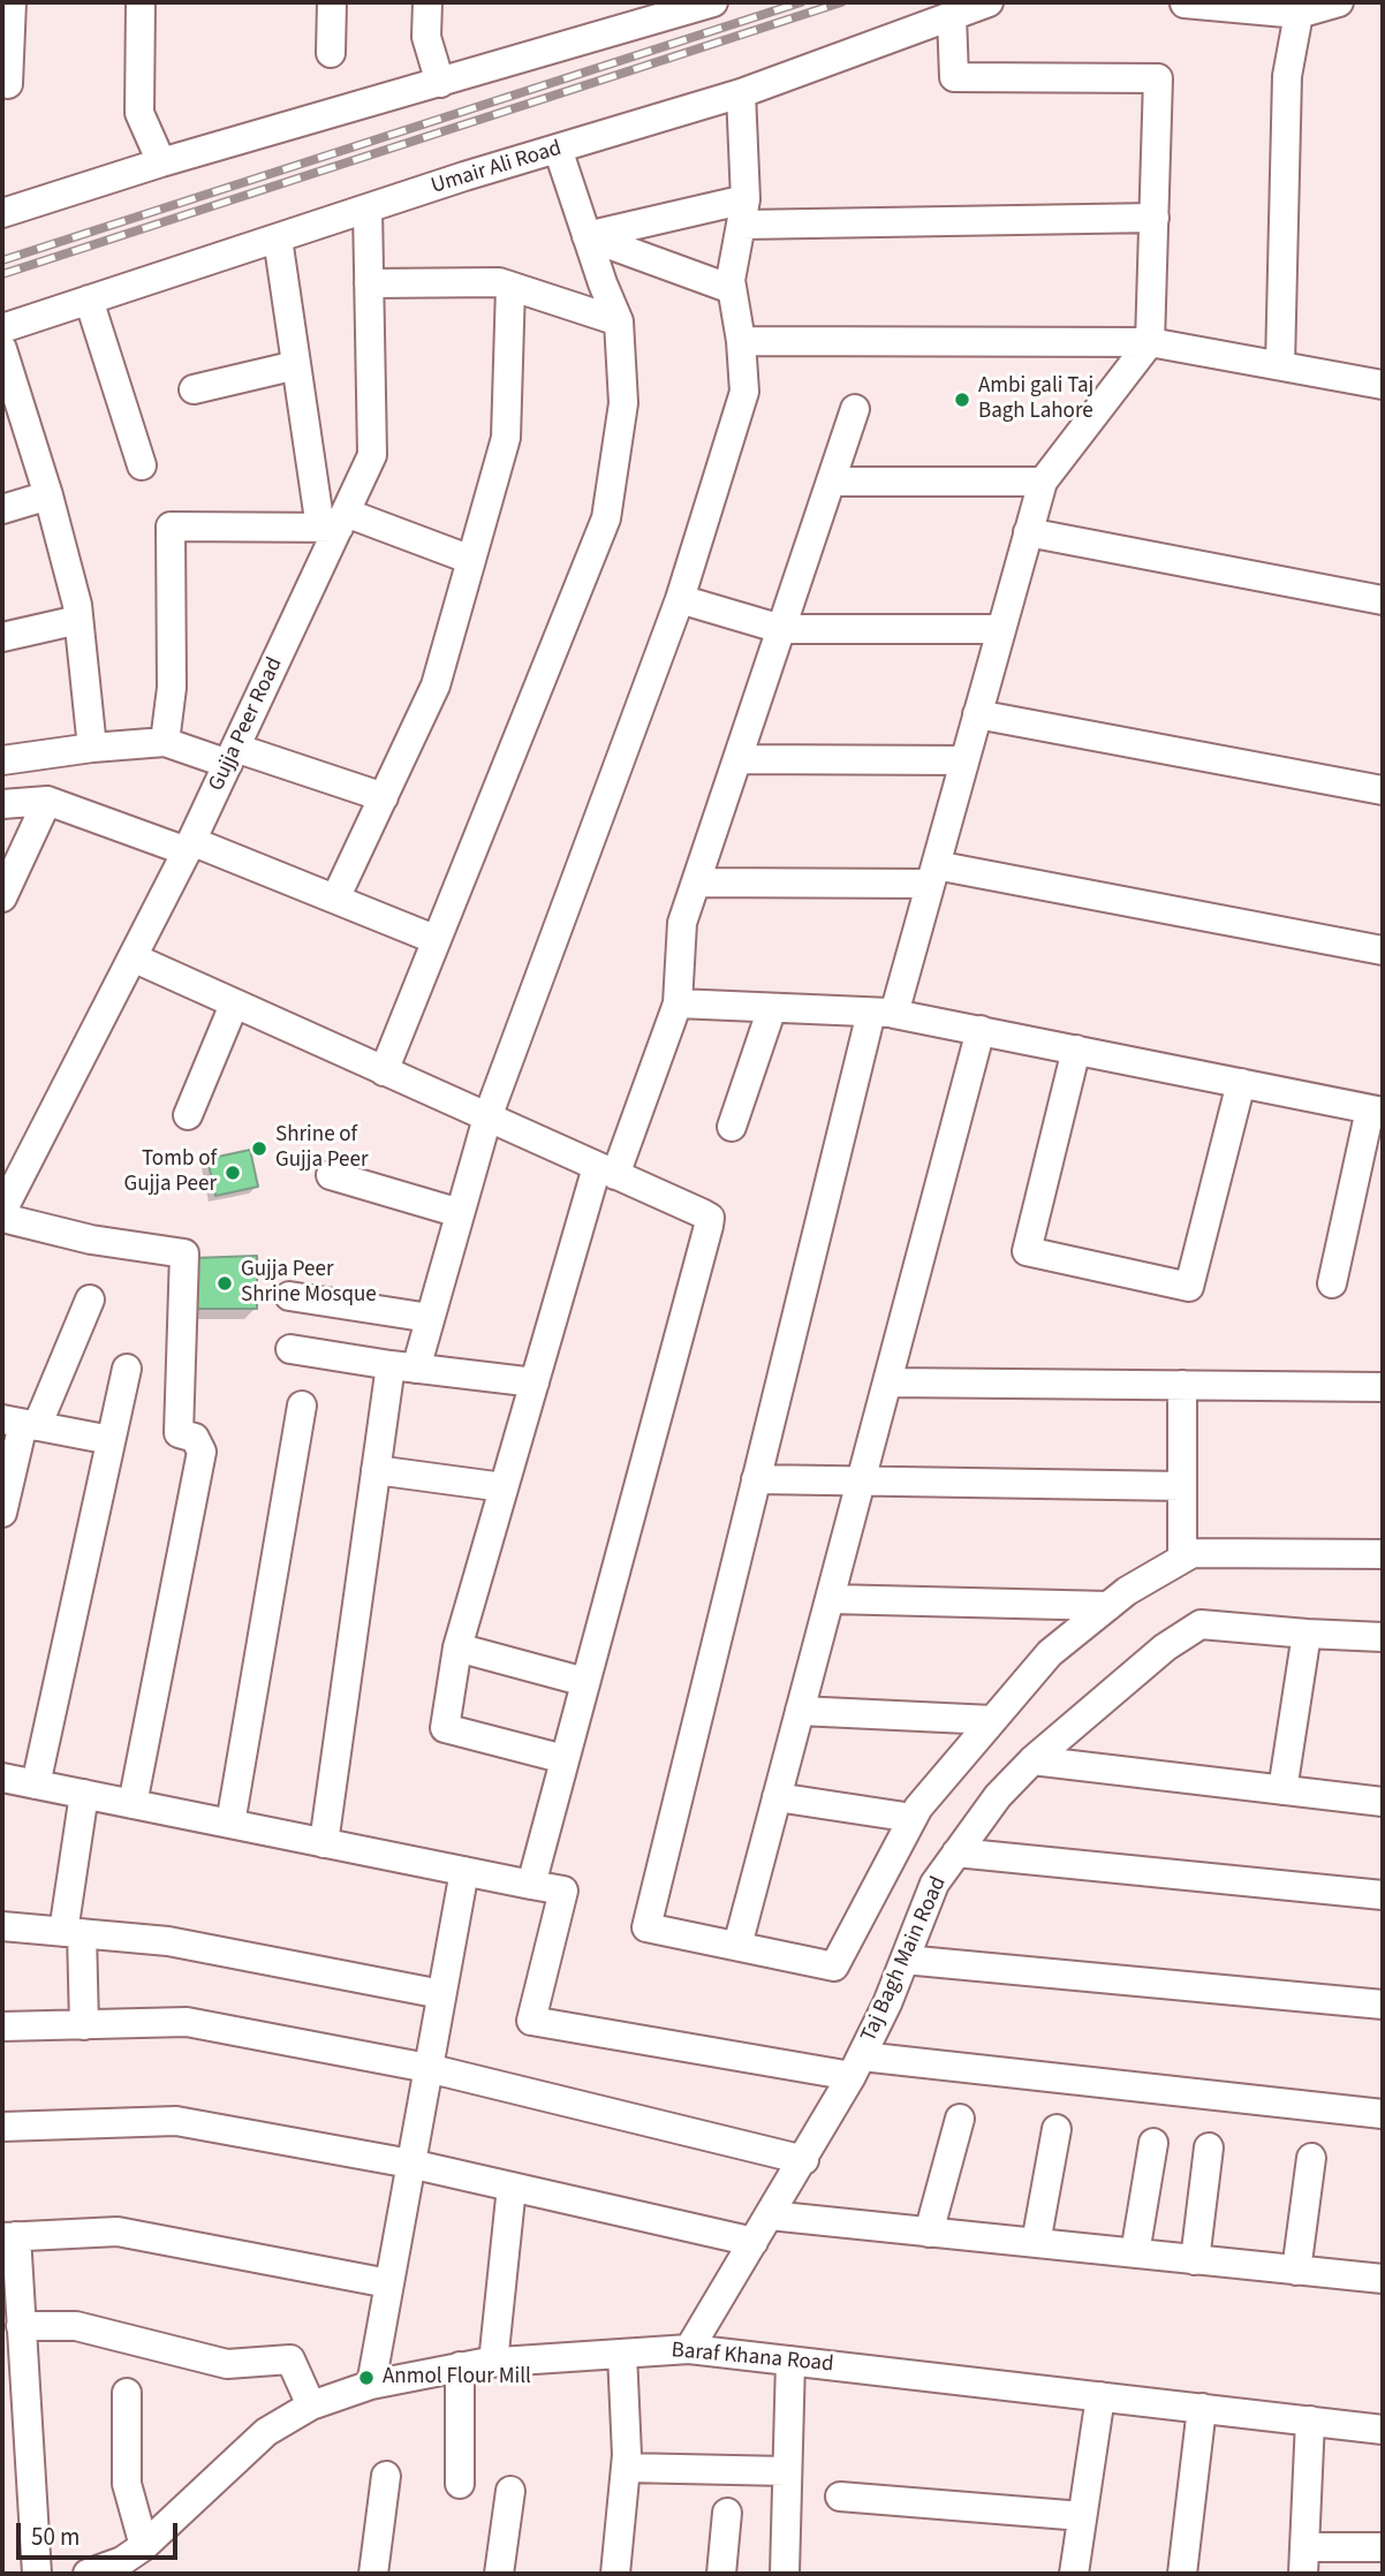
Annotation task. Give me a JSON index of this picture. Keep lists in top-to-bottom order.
{
  "streets": {
    "street": [
      "Umair Ali Road",
      "Gujja Peer Road",
      "Taj Bagh Main Road",
      "Baraf Khana Road"
    ]
  },
  "crossings": [
    ["Umair Ali Road", "Gujja Peer Road"],
    ["Taj Bagh Main Road", "Baraf Khana Road"]
  ],
  "places": [
    "Ambi gali Taj Bagh Lahore",
    "Shrine of Gujja Peer",
    "Tomb of Gujja Peer",
    "Gujja Peer Shrine Mosque",
    "Anmol Flour Mill"
  ],
  "scale_bar": "50 m"
}
